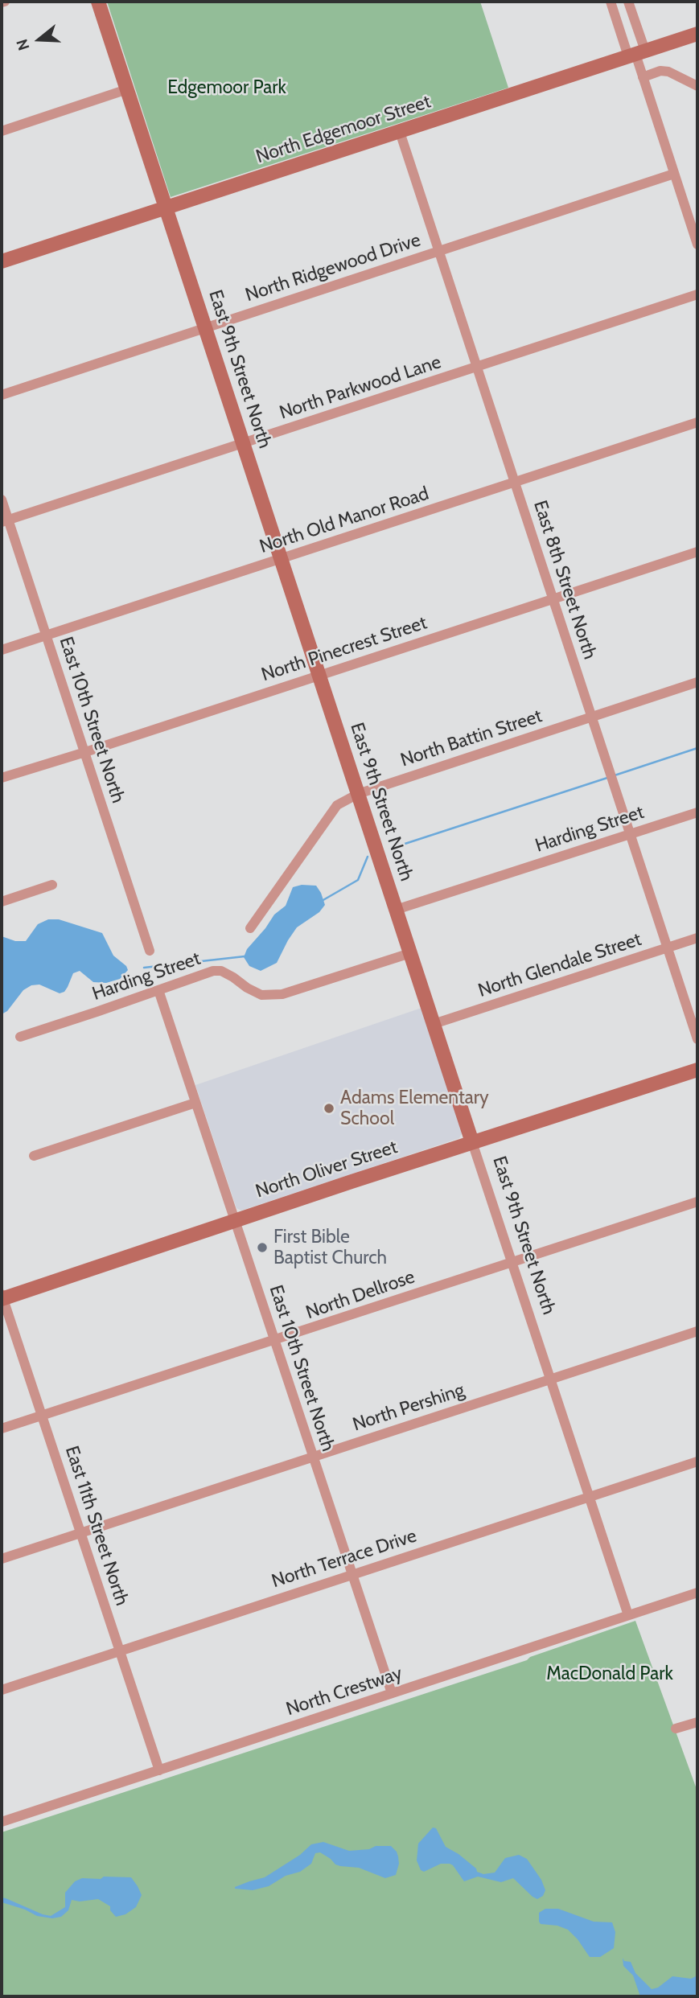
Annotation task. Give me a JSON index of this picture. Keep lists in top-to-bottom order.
{
  "streets": {
    "street": [
      "North Edgemoor Street",
      "North Ridgewood Drive",
      "East 9th Street North",
      "North Parkwood Lane",
      "North Old Manor Road",
      "East 8th Street North",
      "North Pinecrest Street",
      "East 10th Street North",
      "North Battin Street",
      "Harding Street",
      "North Glendale Street",
      "North Oliver Street",
      "North Dellrose",
      "North Pershing",
      "East 11th Street North",
      "North Terrace Drive",
      "North Crestway"
    ]
  },
  "crossings": [
    ["North Edgemoor Street", "East 9th Street North"],
    ["North Edgemoor Street", "East 8th Street North"],
    ["North Ridgewood Drive", "East 9th Street North"],
    ["North Ridgewood Drive", "East 8th Street North"],
    ["East 9th Street North", "North Parkwood Lane"],
    ["East 9th Street North", "North Old Manor Road"],
    ["East 9th Street North", "North Pinecrest Street"],
    ["East 9th Street North", "North Battin Street"],
    ["East 9th Street North", "Harding Street"],
    ["East 9th Street North", "North Glendale Street"],
    ["East 9th Street North", "North Oliver Street"],
    ["East 9th Street North", "North Dellrose"],
    ["East 9th Street North", "North Pershing"],
    ["East 9th Street North", "North Terrace Drive"],
    ["East 9th Street North", "North Crestway"],
    ["North Parkwood Lane", "East 8th Street North"],
    ["North Parkwood Lane", "East 10th Street North"],
    ["North Old Manor Road", "East 8th Street North"],
    ["North Old Manor Road", "East 10th Street North"],
    ["East 8th Street North", "North Pinecrest Street"],
    ["East 8th Street North", "North Battin Street"],
    ["East 8th Street North", "Harding Street"],
    ["East 8th Street North", "North Glendale Street"],
    ["North Pinecrest Street", "East 10th Street North"],
    ["East 10th Street North", "Harding Street"],
    ["East 10th Street North", "North Oliver Street"],
    ["East 10th Street North", "North Dellrose"],
    ["East 10th Street North", "North Pershing"],
    ["East 10th Street North", "North Terrace Drive"],
    ["East 10th Street North", "North Crestway"],
    ["North Oliver Street", "East 11th Street North"],
    ["North Dellrose", "East 11th Street North"],
    ["North Pershing", "East 11th Street North"],
    ["East 11th Street North", "North Terrace Drive"],
    ["East 11th Street North", "North Crestway"]
  ],
  "parks": ["Edgemoor Park", "MacDonald Park"],
  "places": ["Adams Elementary School", "First Bible Baptist Church"],
  "north": "left"
}
